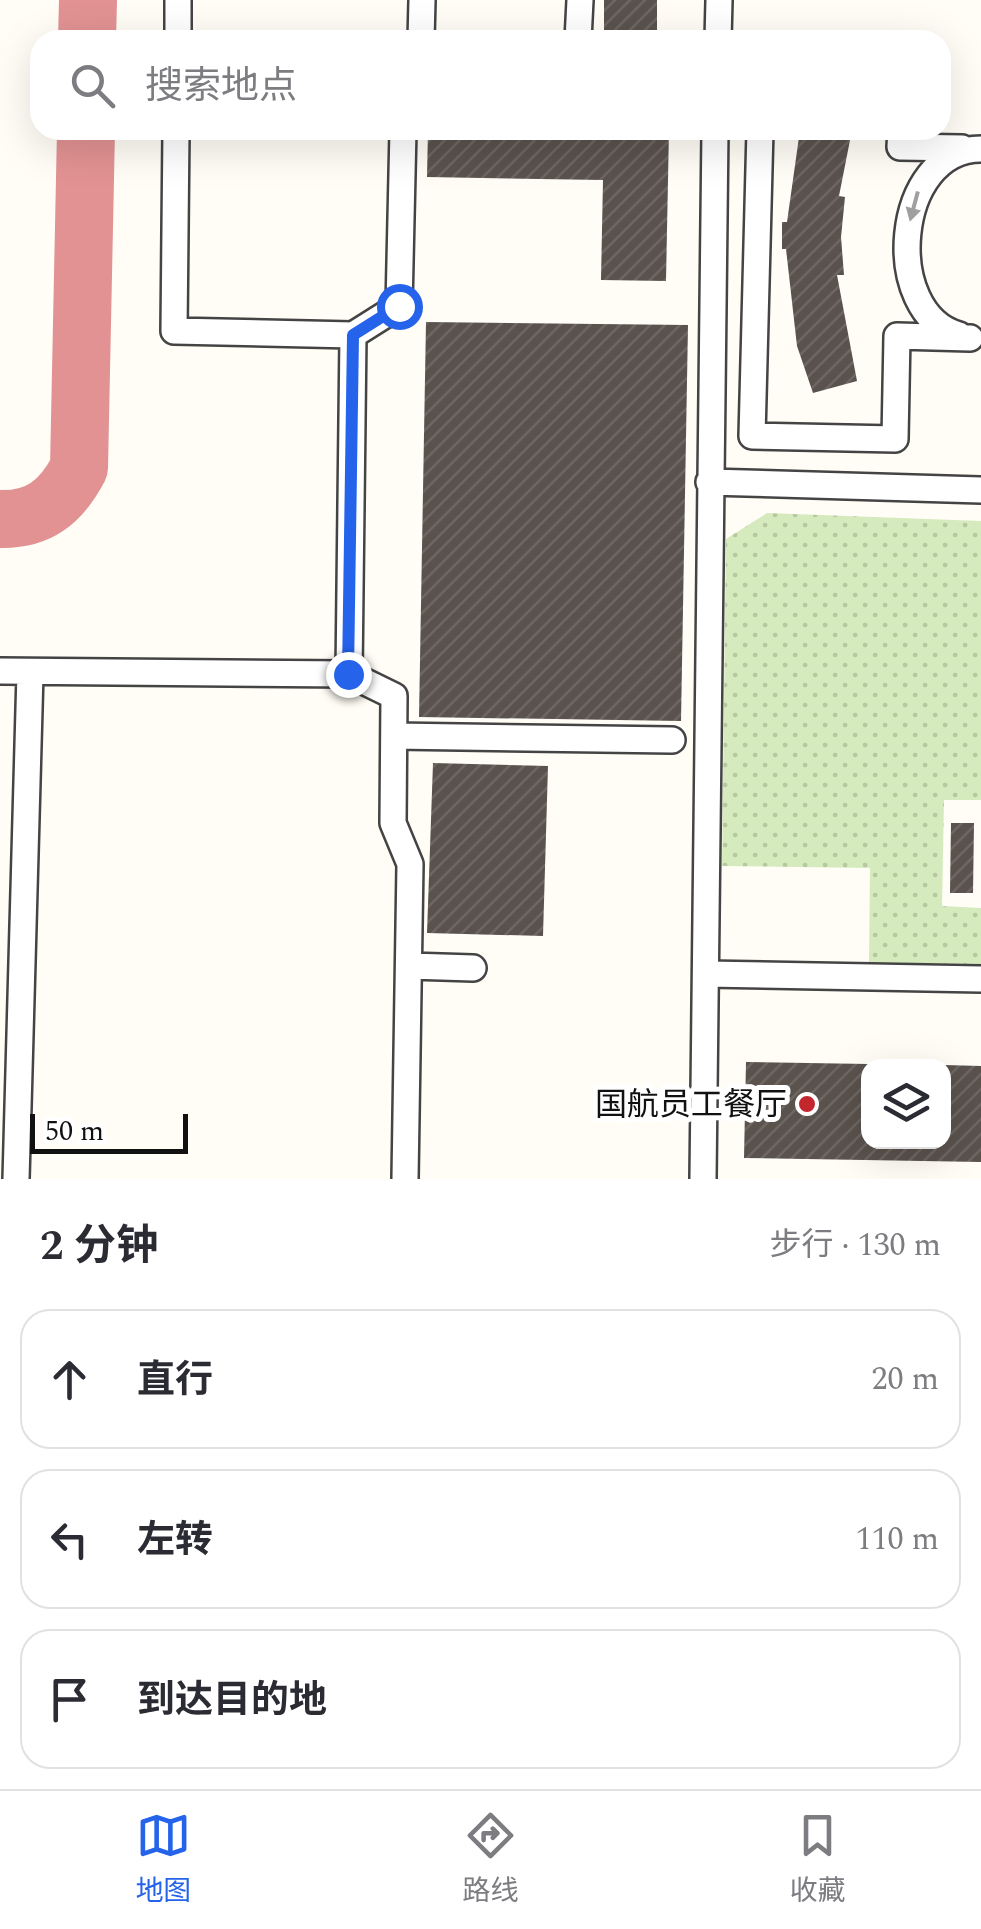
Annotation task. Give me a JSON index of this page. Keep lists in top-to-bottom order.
{
  "places": ["国航员工餐厅"],
  "scale_bar": "50 m",
  "page": {
    "search": "搜索地点",
    "scale": "50 m",
    "heading": ["2 分钟", "步行 · 130 m"],
    "list": [
      ["直行", "20 m"],
      ["左转", "110 m"],
      "到达目的地"
    ],
    "nav": ["地图", "路线", "收藏"]
  }
}
